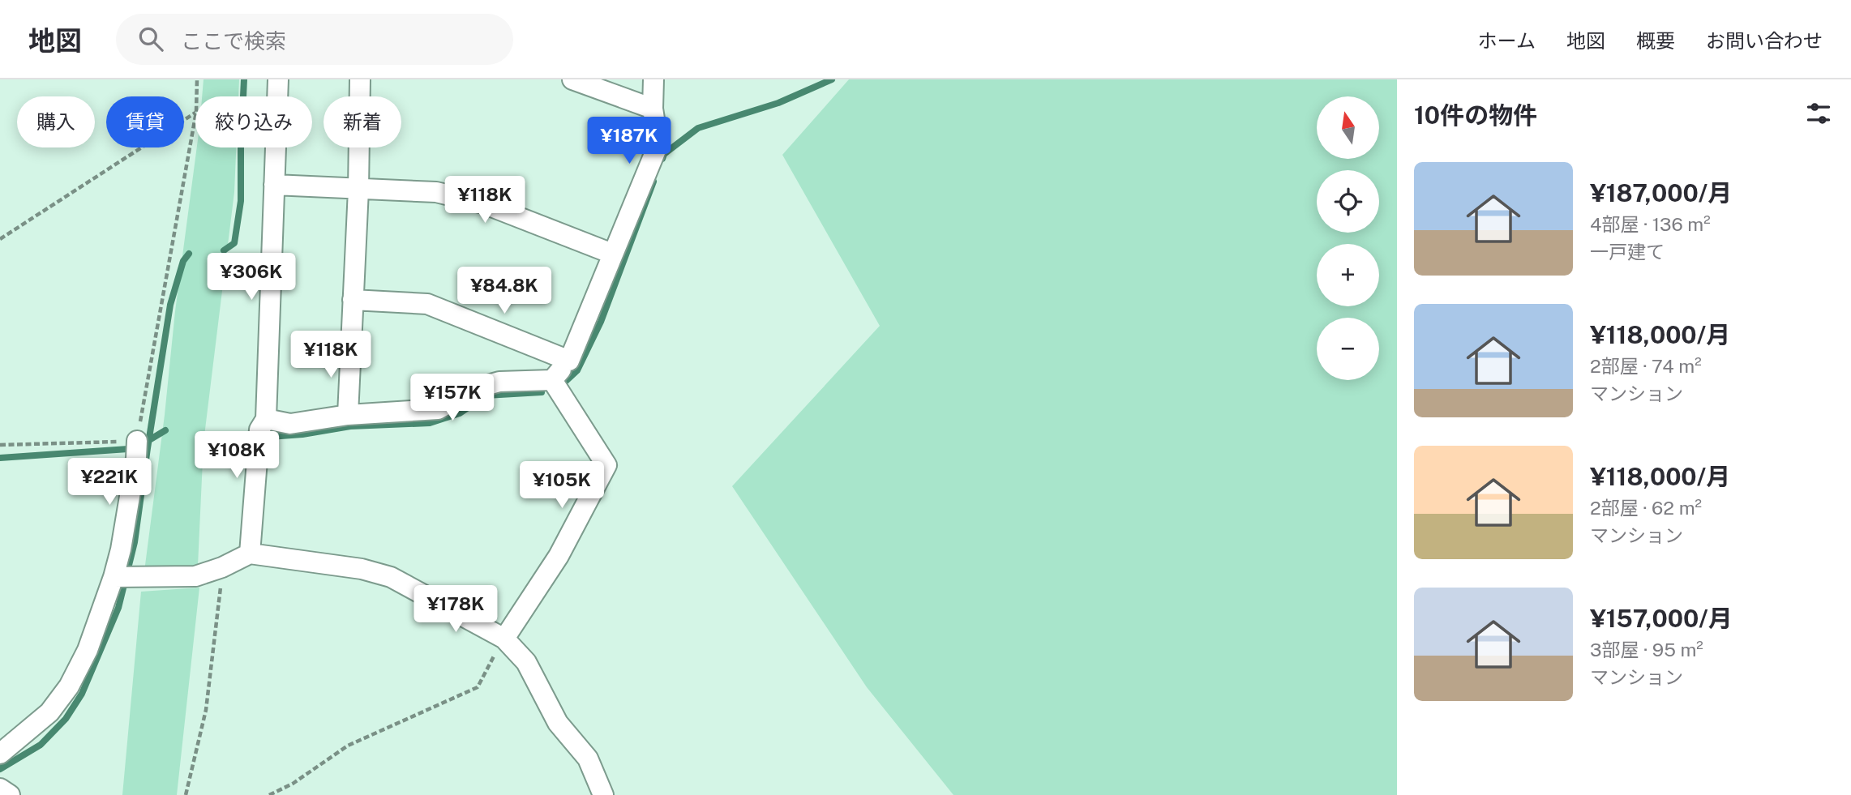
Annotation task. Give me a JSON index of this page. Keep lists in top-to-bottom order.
{
  "north": "top",
  "page": {
    "header": "地図",
    "search": "ここで検索",
    "nav": [
      "ホーム",
      "地図",
      "概要",
      "お問い合わせ"
    ],
    "heading": "10件の物件",
    "map_buttons": ["+", "−"],
    "chip": [
      "購入",
      "賃貸",
      "絞り込み",
      "新着"
    ],
    "price": [
      "¥187K",
      "¥118K",
      "¥306K",
      "¥84.8K",
      "¥118K",
      "¥157K",
      "¥108K",
      "¥221K",
      "¥105K",
      "¥178K"
    ],
    "list": [
      {
        "name": "¥187,000/月",
        "note": "4部屋 · 136 m² · 一戸建て"
      },
      {
        "name": "¥118,000/月",
        "note": "2部屋 · 74 m² · マンション"
      },
      {
        "name": "¥118,000/月",
        "note": "2部屋 · 62 m² · マンション"
      },
      {
        "name": "¥157,000/月",
        "note": "3部屋 · 95 m² · マンション"
      }
    ]
  }
}
